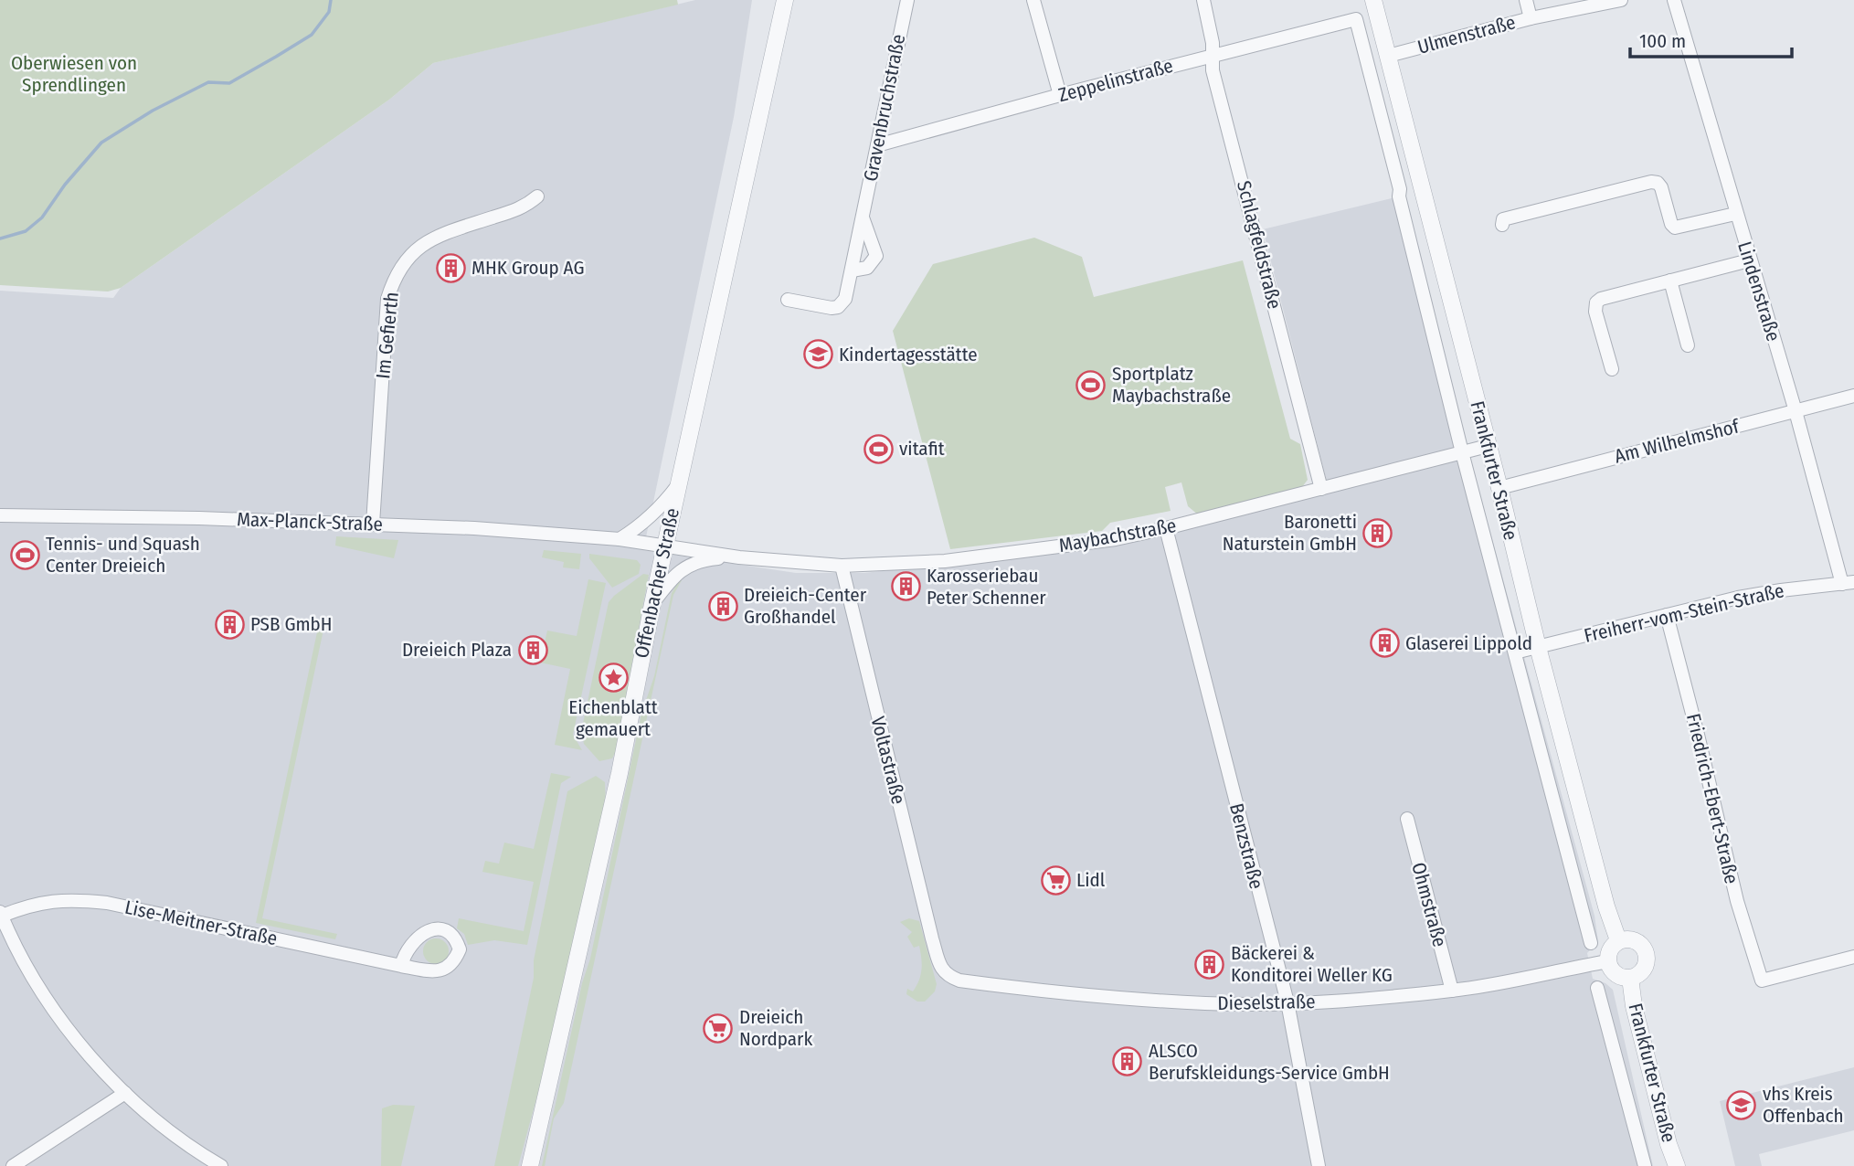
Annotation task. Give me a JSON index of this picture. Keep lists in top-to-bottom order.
{
  "streets": {
    "street": [
      "Ulmenstraße",
      "Zeppelinstraße",
      "Gravenbruchstraße",
      "Schlagfeldstraße",
      "Lindenstraße",
      "Im Gefierth",
      "Am Wilhelmshof",
      "Frankfurter Straße",
      "Max-Planck-Straße",
      "Maybachstraße",
      "Offenbacher Straße",
      "Freiherr-vom-Stein-Straße",
      "Voltastraße",
      "Friedrich-Ebert-Straße",
      "Benzstraße",
      "Ohmstraße",
      "Lise-Meitner-Straße",
      "Dieselstraße"
    ]
  },
  "crossings": [
    ["Ulmenstraße", "Frankfurter Straße"],
    ["Zeppelinstraße", "Gravenbruchstraße"],
    ["Zeppelinstraße", "Schlagfeldstraße"],
    ["Zeppelinstraße", "Frankfurter Straße"],
    ["Schlagfeldstraße", "Maybachstraße"],
    ["Lindenstraße", "Am Wilhelmshof"],
    ["Lindenstraße", "Freiherr-vom-Stein-Straße"],
    ["Im Gefierth", "Max-Planck-Straße"],
    ["Am Wilhelmshof", "Frankfurter Straße"],
    ["Frankfurter Straße", "Maybachstraße"],
    ["Frankfurter Straße", "Freiherr-vom-Stein-Straße"],
    ["Frankfurter Straße", "Dieselstraße"],
    ["Max-Planck-Straße", "Maybachstraße"],
    ["Max-Planck-Straße", "Offenbacher Straße"],
    ["Maybachstraße", "Offenbacher Straße"],
    ["Maybachstraße", "Voltastraße"],
    ["Maybachstraße", "Benzstraße"],
    ["Freiherr-vom-Stein-Straße", "Friedrich-Ebert-Straße"],
    ["Voltastraße", "Dieselstraße"],
    ["Benzstraße", "Dieselstraße"],
    ["Ohmstraße", "Dieselstraße"]
  ],
  "parks": ["Oberwiesen von Sprendlingen"],
  "places": {
    "building": [
      "MHK Group AG",
      "Baronetti Naturstein GmbH",
      "Karosseriebau Peter Schenner",
      "Dreieich-Center Großhandel",
      "PSB GmbH",
      "Glaserei Lippold",
      "Dreieich Plaza",
      "Bäckerei & Konditorei Weller KG",
      "ALSCO Berufskleidungs-Service GmbH"
    ],
    "school or university": ["Kindertagesstätte", "vhs Kreis Offenbach"],
    "sports": ["Sportplatz Maybachstraße", "vitafit", "Tennis- und Squash Center Dreieich"],
    "place": ["Eichenblatt gemauert"],
    "supermarket": ["Lidl", "Dreieich Nordpark"]
  },
  "scale_bar": "100 m"
}
